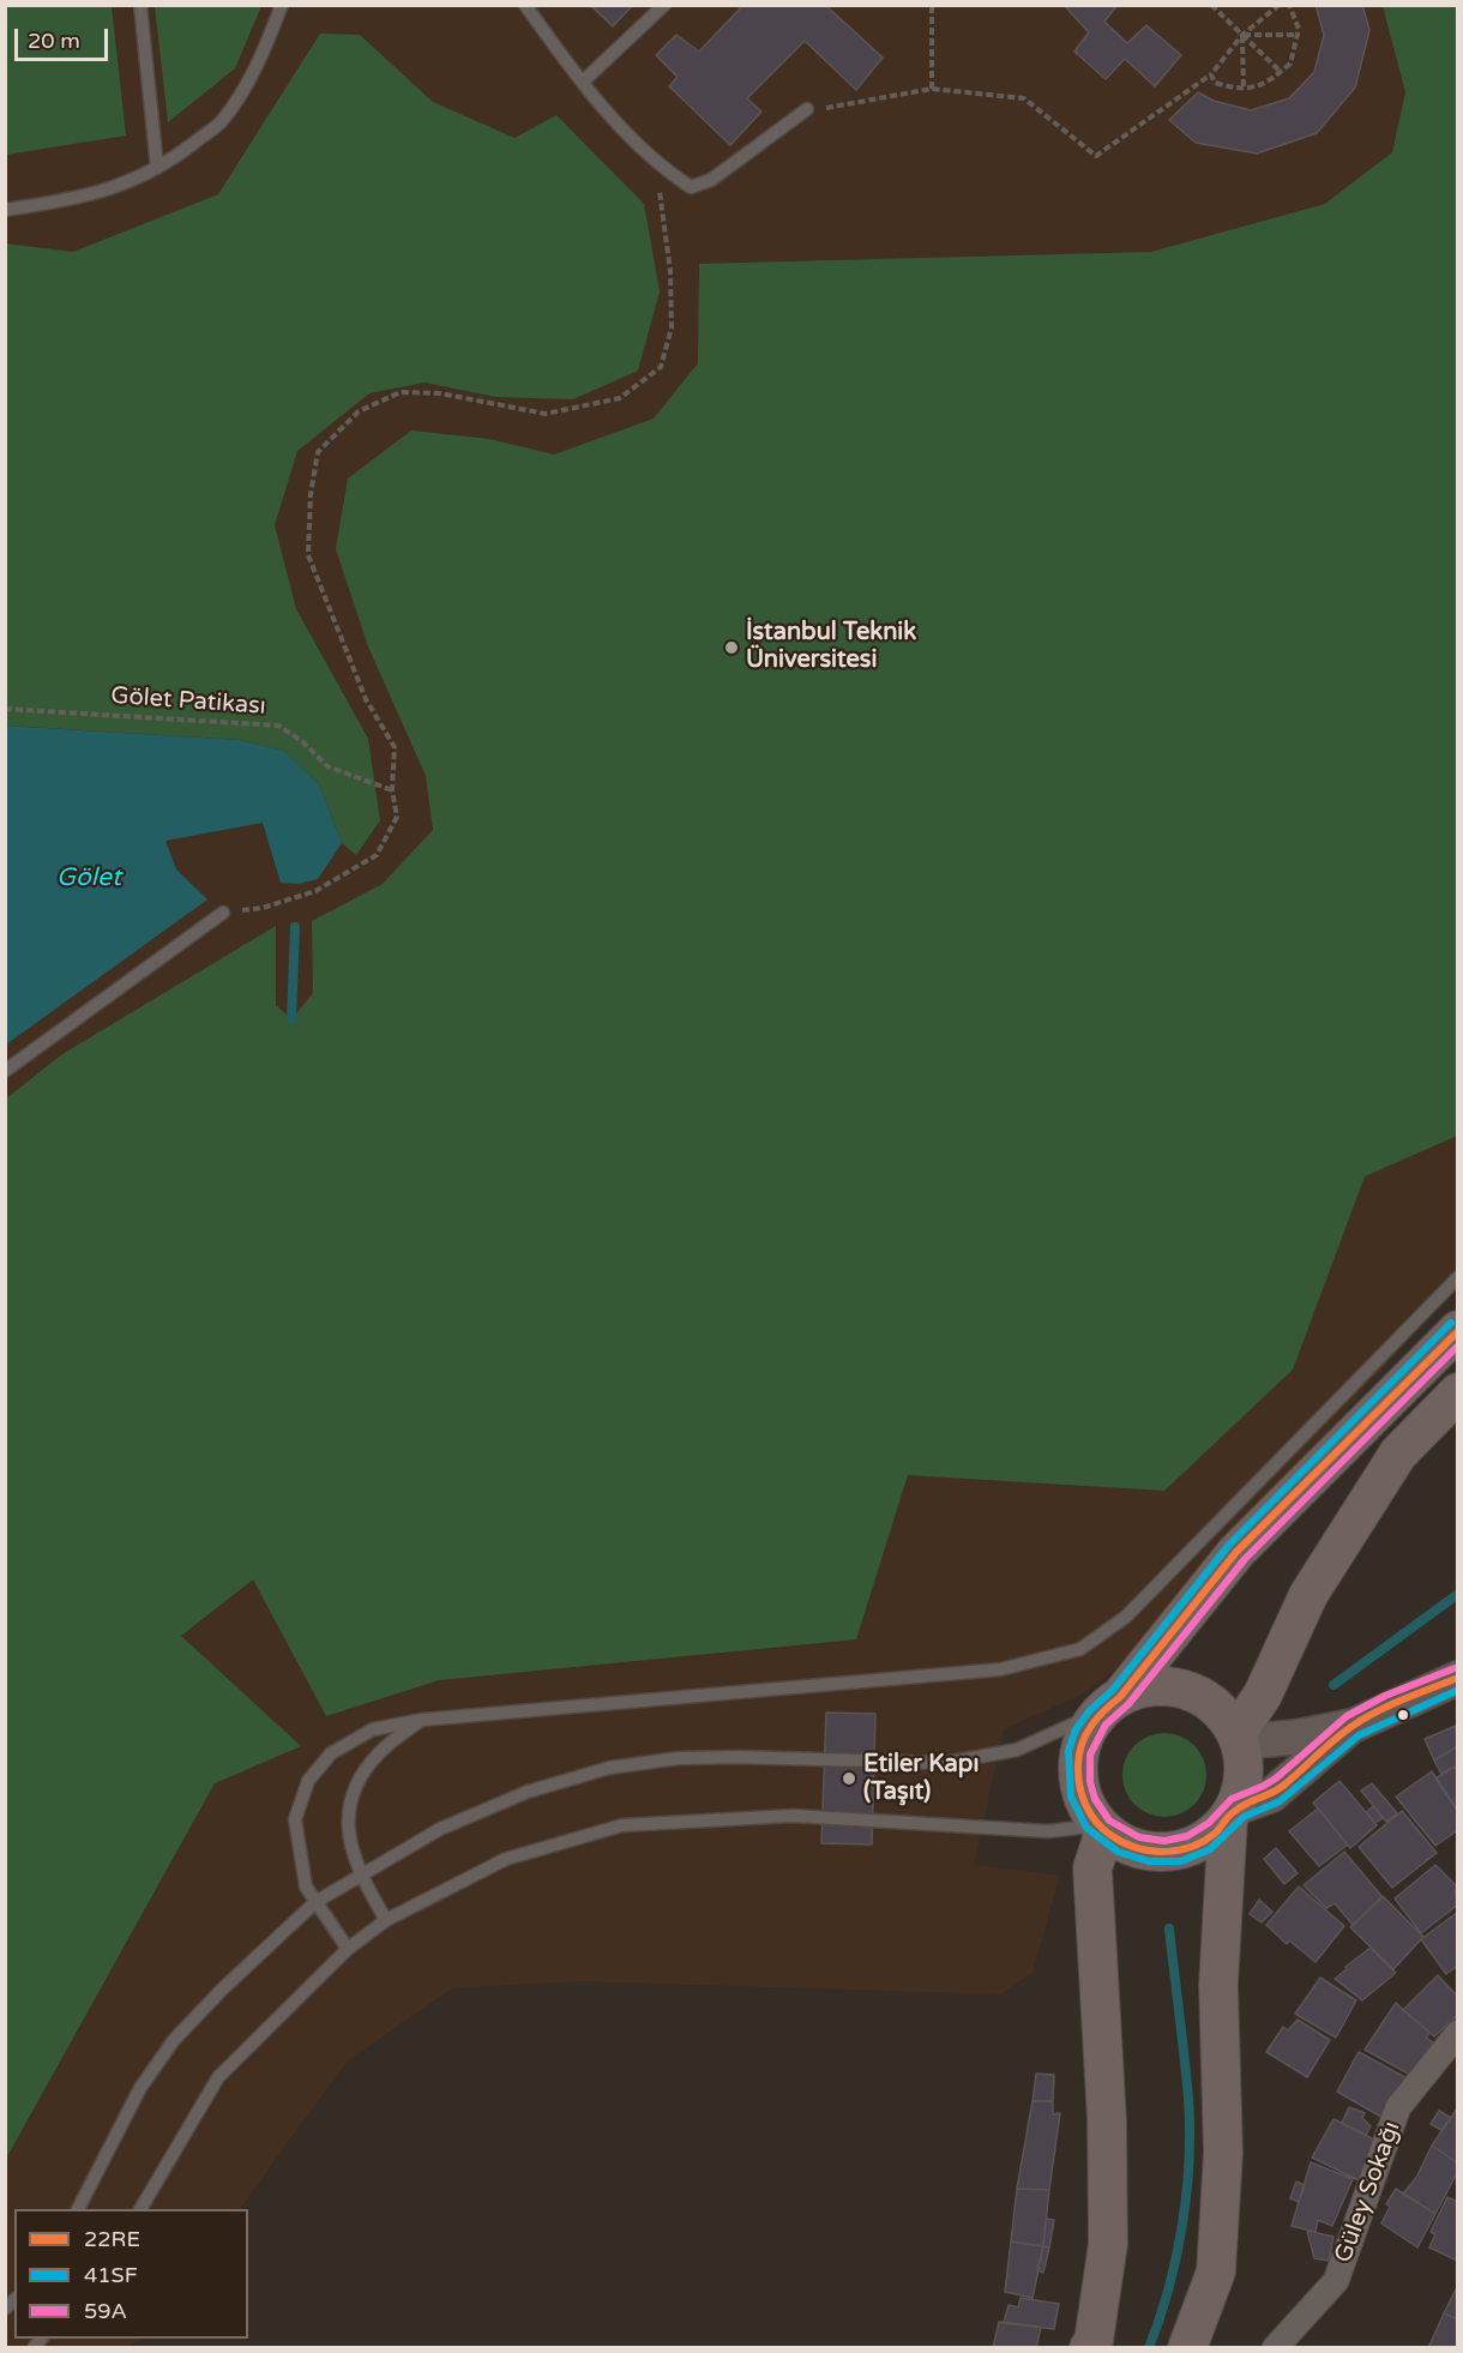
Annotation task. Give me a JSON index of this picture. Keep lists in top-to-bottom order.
{
  "streets": {
    "street": ["Güley Sokağı"],
    "path": ["Gölet Patikası"]
  },
  "water": ["Gölet"],
  "places": ["İstanbul Teknik Üniversitesi", "Etiler Kapı (Taşıt)"],
  "lines": ["transit line 41SF", "transit line 22RE", "transit line 59A"],
  "legend": ["22RE", "41SF", "59A"],
  "scale_bar": "20 m"
}
